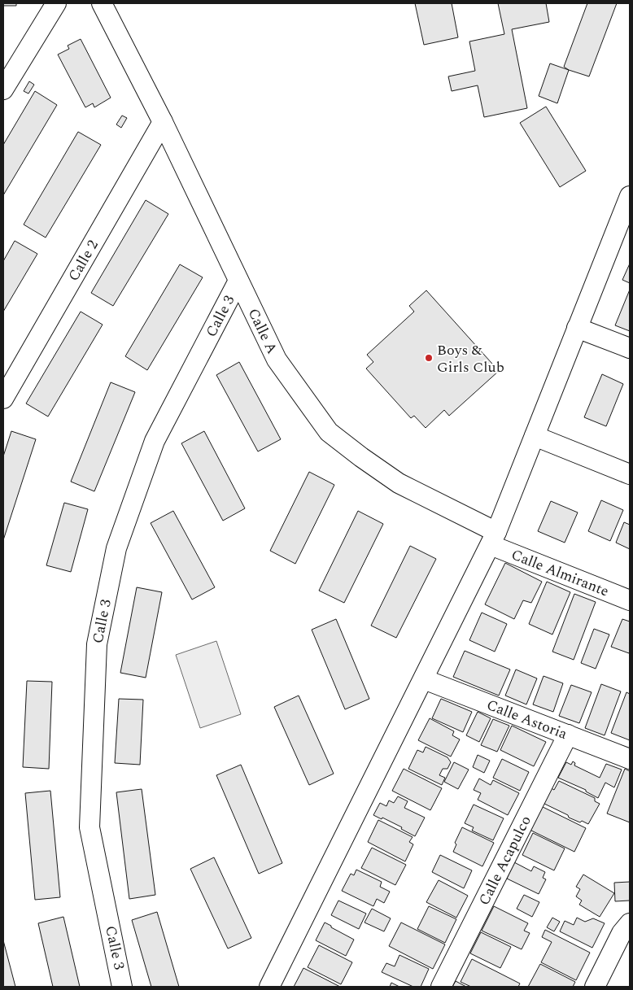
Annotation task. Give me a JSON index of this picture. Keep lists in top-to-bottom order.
{
  "streets": {
    "street": [
      "Calle 2",
      "Calle 3",
      "Calle A",
      "Calle Almirante",
      "Calle Astoria",
      "Calle Acapulco"
    ]
  },
  "crossings": [
    ["Calle 2", "Calle A"],
    ["Calle 3", "Calle A"],
    ["Calle A", "Calle Almirante"],
    ["Calle Astoria", "Calle Acapulco"]
  ],
  "places": ["Boys & Girls Club"]
}
